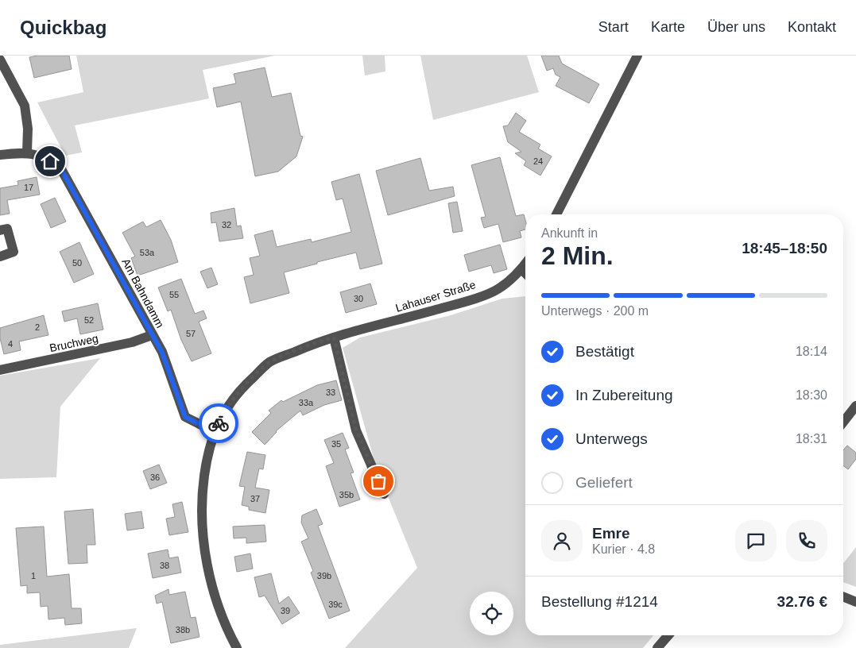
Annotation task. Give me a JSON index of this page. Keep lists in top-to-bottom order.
{
  "streets": {
    "street": ["Am Bahndamm", "Lahauser Straße", "Bruchweg"]
  },
  "crossings": [
    ["Am Bahndamm", "Lahauser Straße"],
    ["Am Bahndamm", "Bruchweg"]
  ],
  "house_numbers": [
    "24",
    "17",
    "32",
    "53a",
    "50",
    "55",
    "30",
    "52",
    "2",
    "57",
    "4",
    "33",
    "33a",
    "35",
    "36",
    "35b",
    "37",
    "38",
    "1",
    "39b",
    "39c",
    "39",
    "38b"
  ],
  "page": {
    "header": "Quickbag",
    "nav": [
      "Start",
      "Karte",
      "Über uns",
      "Kontakt"
    ],
    "heading": ["2 Min.", "Ankunft in", "18:45–18:50"],
    "panel": [
      "Emre",
      "Kurier · 4.8",
      "Bestellung #1214",
      "32.76 €"
    ],
    "bar": "Unterwegs · 200 m",
    "list": [
      ["Bestätigt", "18:14"],
      ["In Zubereitung", "18:30"],
      ["Unterwegs", "18:31"],
      "Geliefert"
    ]
  }
}
